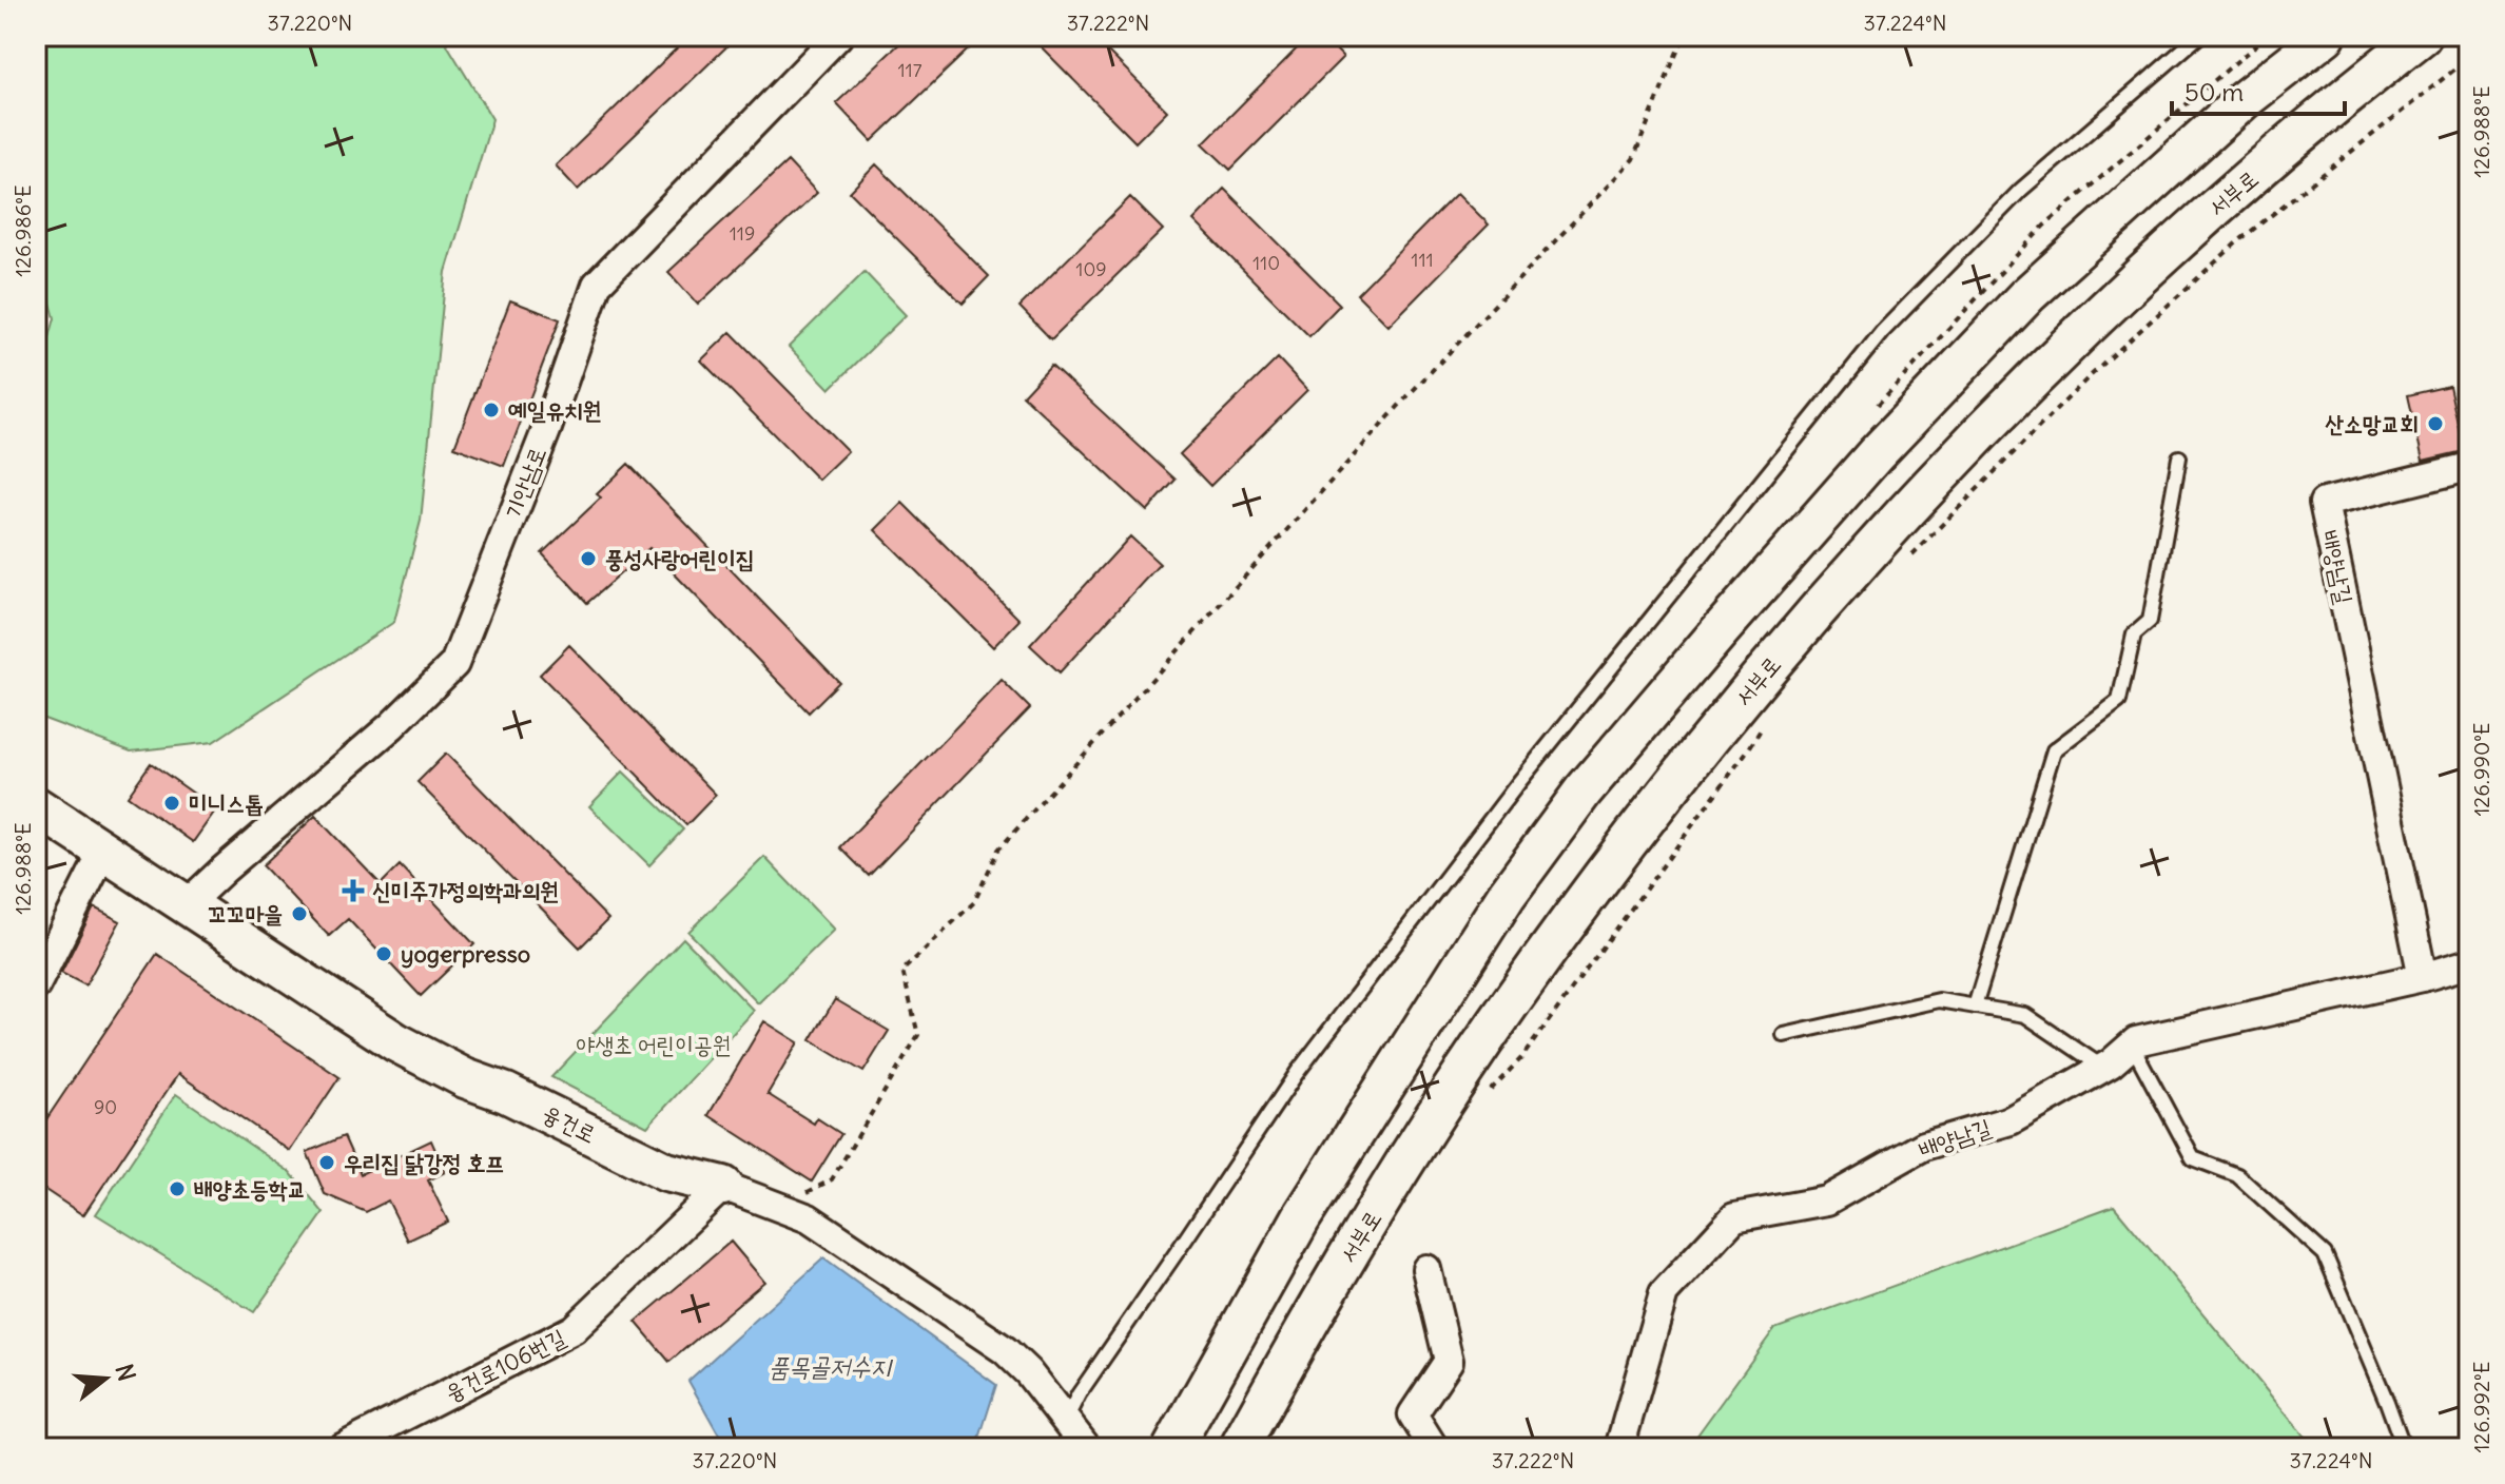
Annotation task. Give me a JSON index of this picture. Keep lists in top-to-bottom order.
{
  "streets": {
    "main road": ["서부로", "융건로"],
    "street": ["기안남로", "배양남길", "융건로106번길"]
  },
  "crossings": [
    ["기안남로", "융건로"],
    ["융건로", "융건로106번길"]
  ],
  "water": ["품목골저수지"],
  "parks": ["야생초 어린이공원"],
  "places": {
    "other": [
      "예일유치원",
      "산소망교회",
      "풍성사랑어린이집",
      "미니스톱",
      "꼬꼬마을",
      "yogerpresso",
      "우리집 닭강정 호프",
      "배양초등학교"
    ],
    "health": ["신미주가정의학과의원"]
  },
  "house_numbers": [
    "117",
    "119",
    "111",
    "110",
    "109",
    "90"
  ],
  "scale_bar": "50 m",
  "north": "right",
  "coordinates": [
    "37.220°N",
    "37.222°N",
    "37.224°N",
    "126.988°E",
    "126.986°E",
    "126.990°E",
    "126.992°E"
  ]
}
